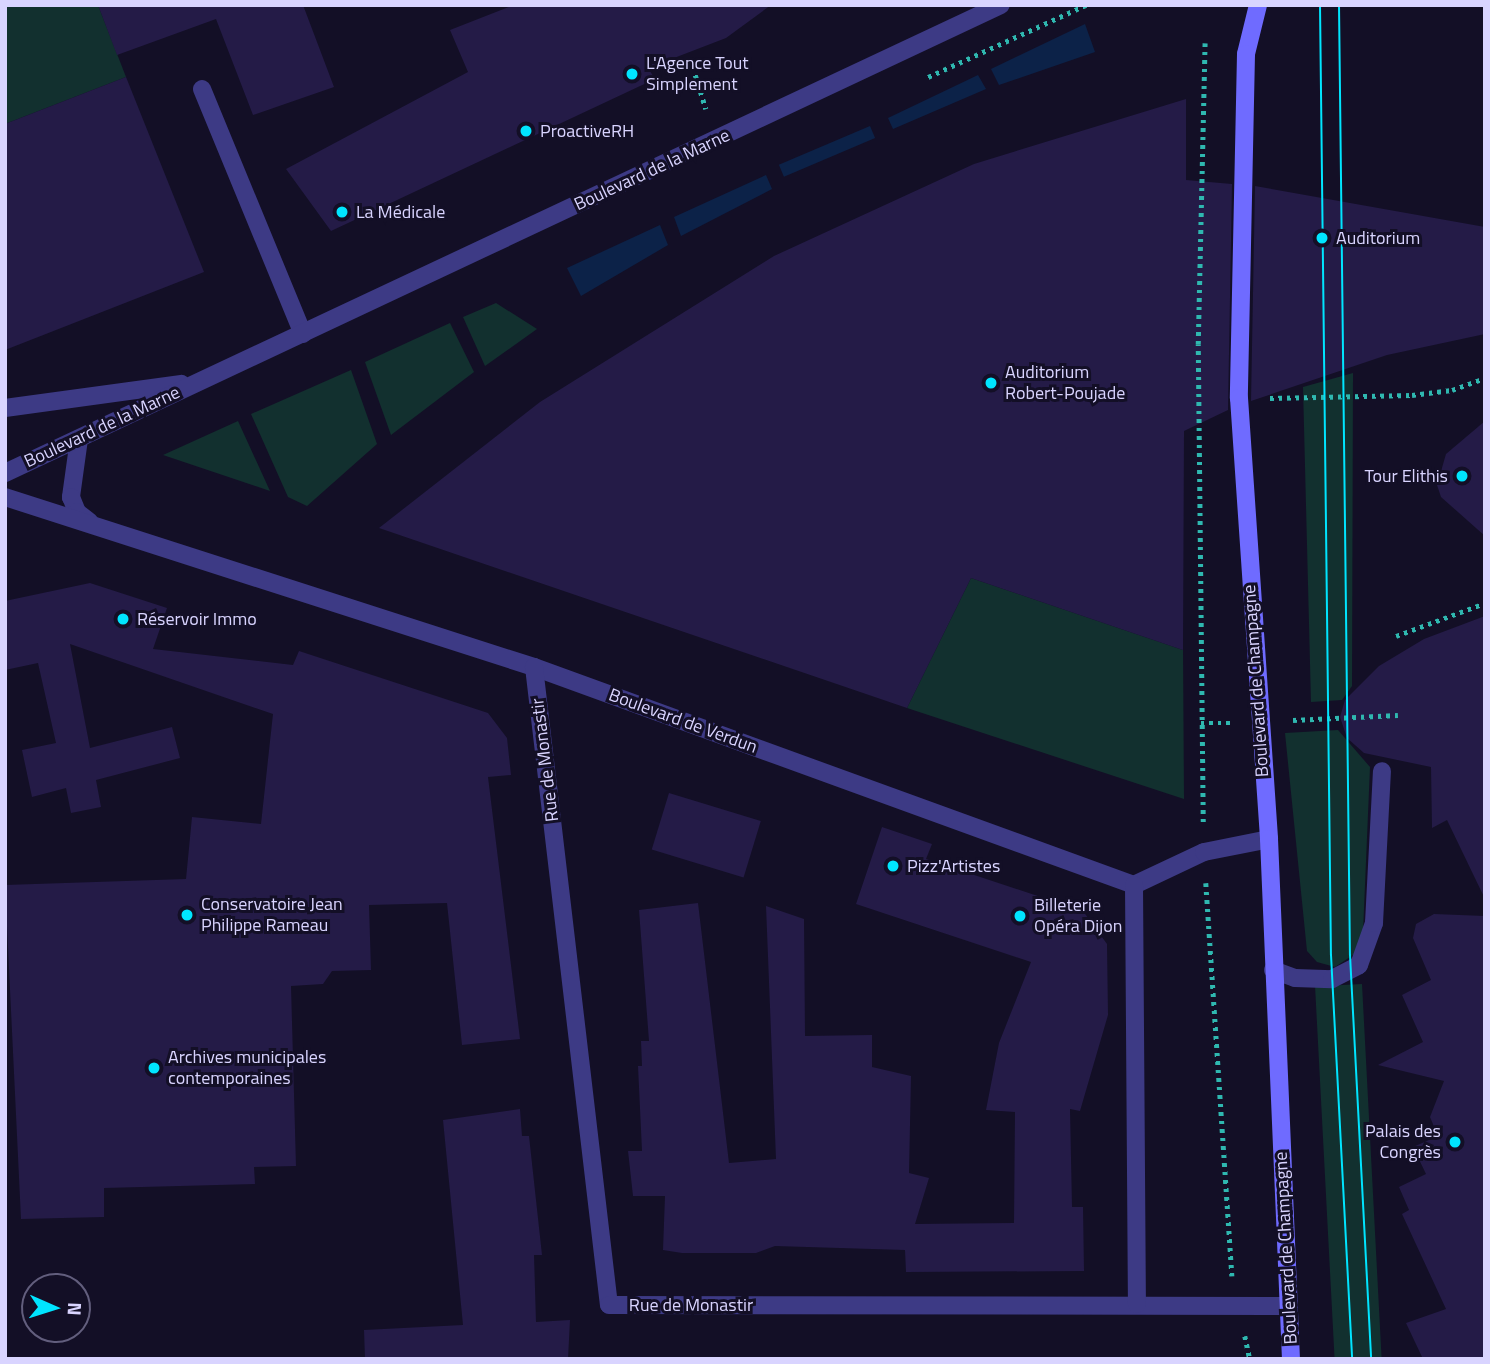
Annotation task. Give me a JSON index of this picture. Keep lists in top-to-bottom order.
{
  "streets": {
    "main road": ["Boulevard de Champagne"],
    "street": ["Boulevard de la Marne", "Boulevard de Verdun", "Rue de Monastir"]
  },
  "crossings": [
    ["Boulevard de Champagne", "Rue de Monastir"],
    ["Boulevard de Verdun", "Rue de Monastir"]
  ],
  "places": [
    "L'Agence Tout Simplement",
    "ProactiveRH",
    "La Médicale",
    "Auditorium",
    "Auditorium Robert-Poujade",
    "Tour Elithis",
    "Réservoir Immo",
    "Pizz'Artistes",
    "Conservatoire Jean Philippe Rameau",
    "Billeterie Opéra Dijon",
    "Archives municipales contemporaines",
    "Palais des Congrès"
  ],
  "north": "right"
}
